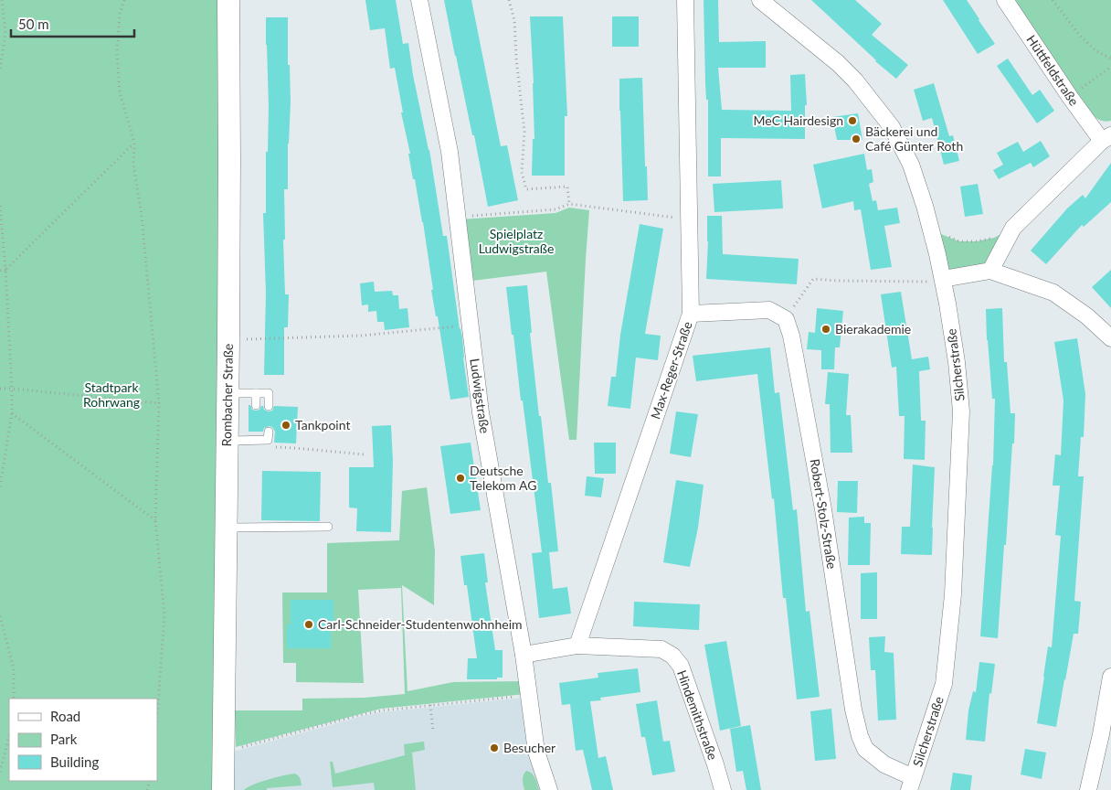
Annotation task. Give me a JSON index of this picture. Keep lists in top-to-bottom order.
{
  "streets": {
    "main road": ["Rombacher Straße"],
    "street": [
      "Hüttfeldstraße",
      "Silcherstraße",
      "Max-Reger-Straße",
      "Ludwigstraße",
      "Robert-Stolz-Straße",
      "Hindemithstraße"
    ]
  },
  "crossings": [
    ["Silcherstraße", "Robert-Stolz-Straße"],
    ["Max-Reger-Straße", "Hindemithstraße"],
    ["Ludwigstraße", "Hindemithstraße"]
  ],
  "parks": ["Spielplatz Ludwigstraße", "Stadtpark Rohrwang"],
  "places": [
    "MeC Hairdesign",
    "Bäckerei und Café Günter Roth",
    "Bierakademie",
    "Tankpoint",
    "Deutsche Telekom AG",
    "Carl-Schneider-Studentenwohnheim",
    "Besucher"
  ],
  "legend": ["Road", "Park", "Building"],
  "scale_bar": "50 m"
}
